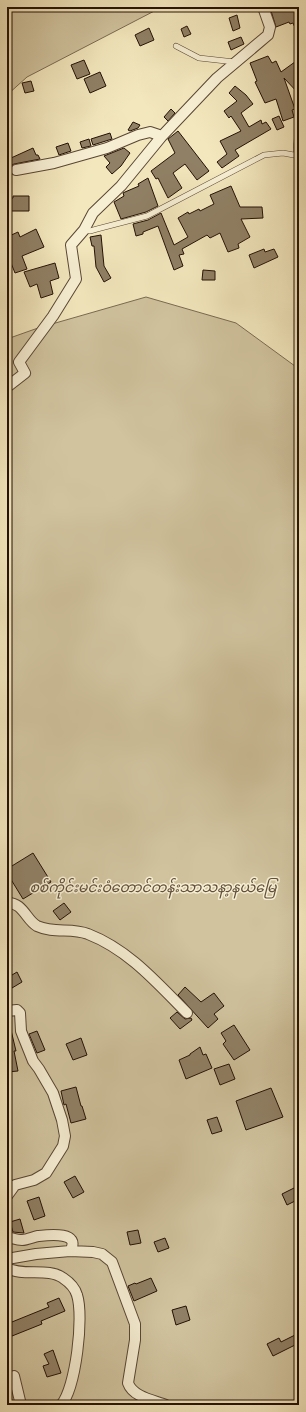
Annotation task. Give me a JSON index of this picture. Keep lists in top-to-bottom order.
{
  "parks": ["စစ်ကိုင်းမင်းဝံတောင်တန်းသာသနာ့နယ်မြေ"]
}
